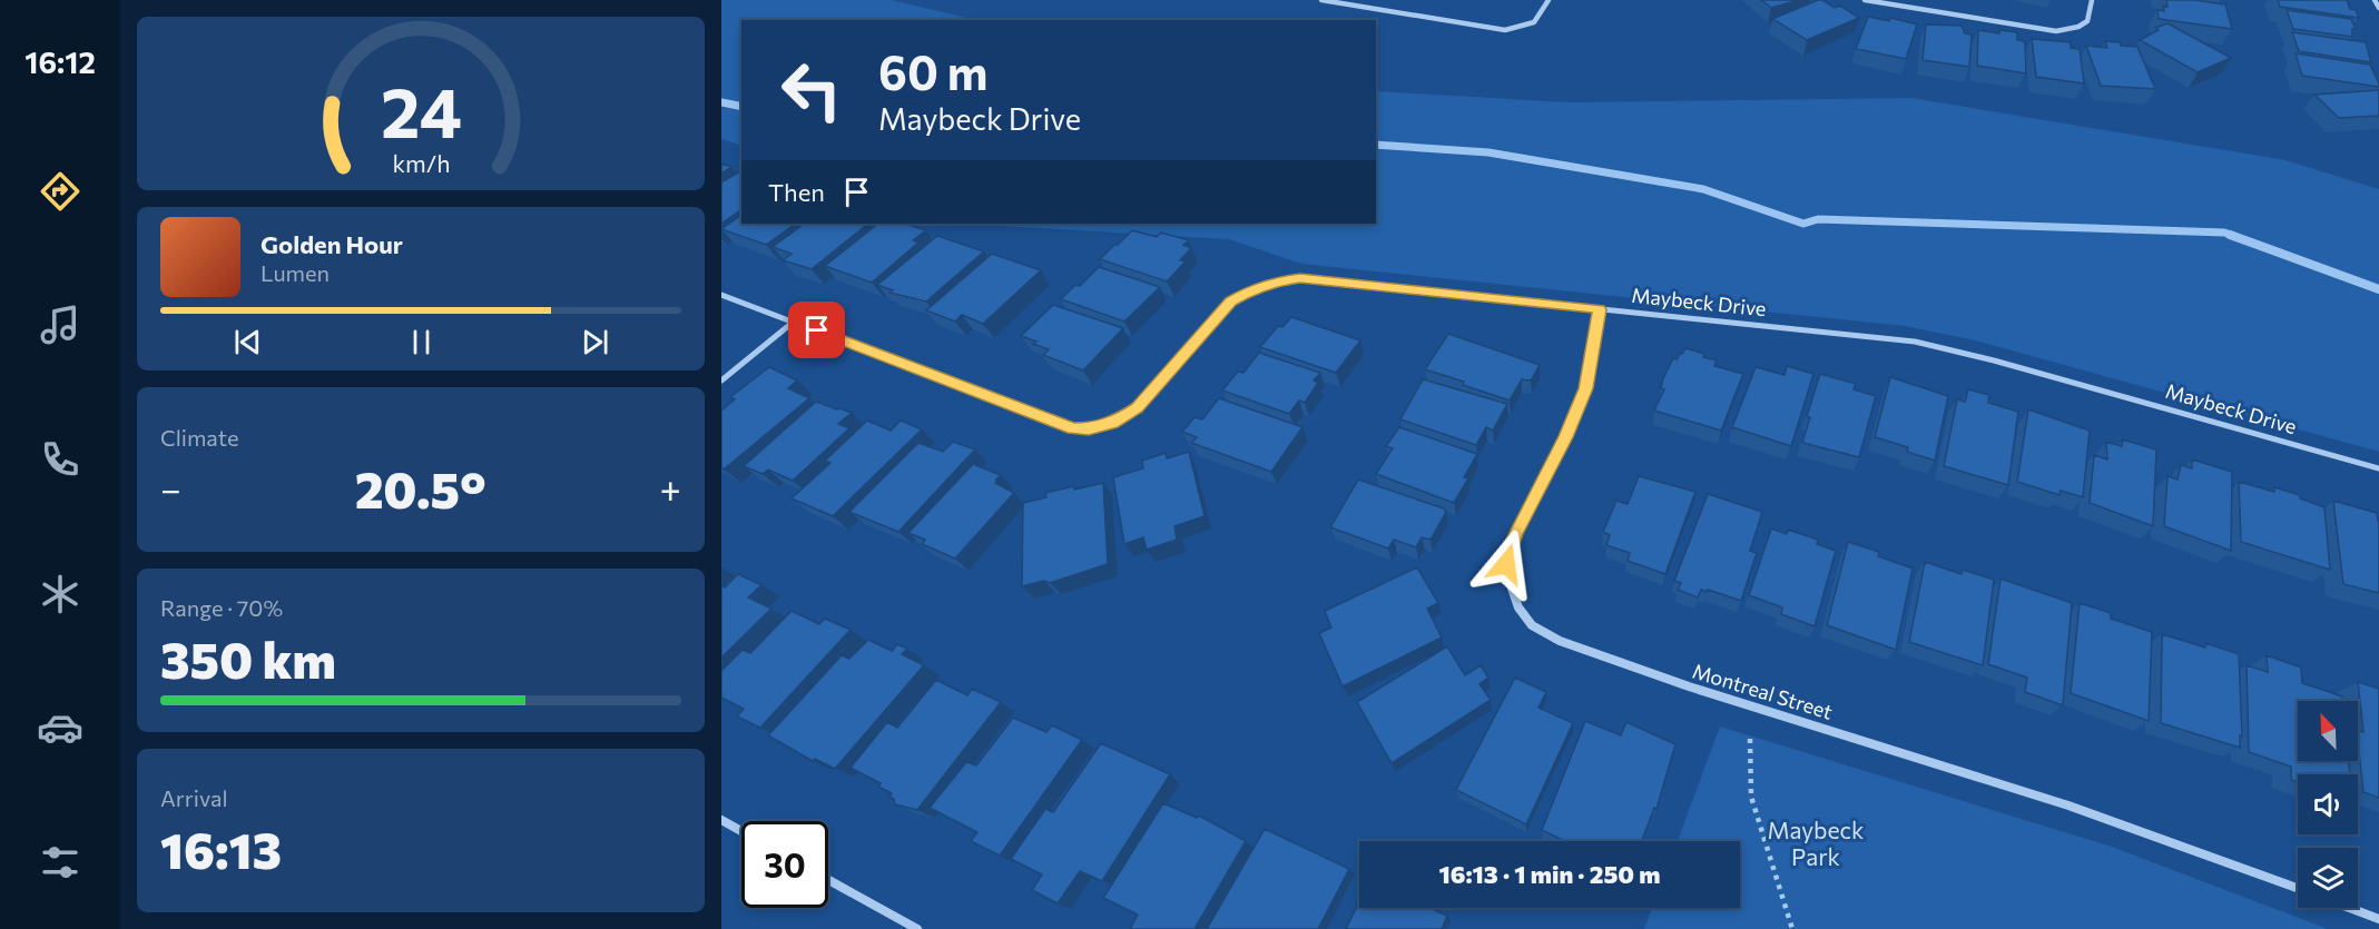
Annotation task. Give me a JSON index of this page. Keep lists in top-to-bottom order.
{
  "streets": {
    "street": ["Maybeck Drive", "Montreal Street"]
  },
  "crossings": [
    ["Maybeck Drive", "Montreal Street"]
  ],
  "parks": ["Maybeck Park"],
  "north": "top left",
  "page": {
    "tabs": "16:12",
    "turn": ["60 m", "Maybeck Drive"],
    "then": "Then",
    "song": ["Golden Hour", "Lumen"],
    "tile": [
      "Climate",
      ["Range · 70%", "350 km"],
      ["Arrival", "16:13"]
    ],
    "heat": ["−", "20.5°", "+"],
    "limit": "30",
    "trip": "16:13 · 1 min · 250 m",
    "gauge": ["24", "km/h"]
  }
}
